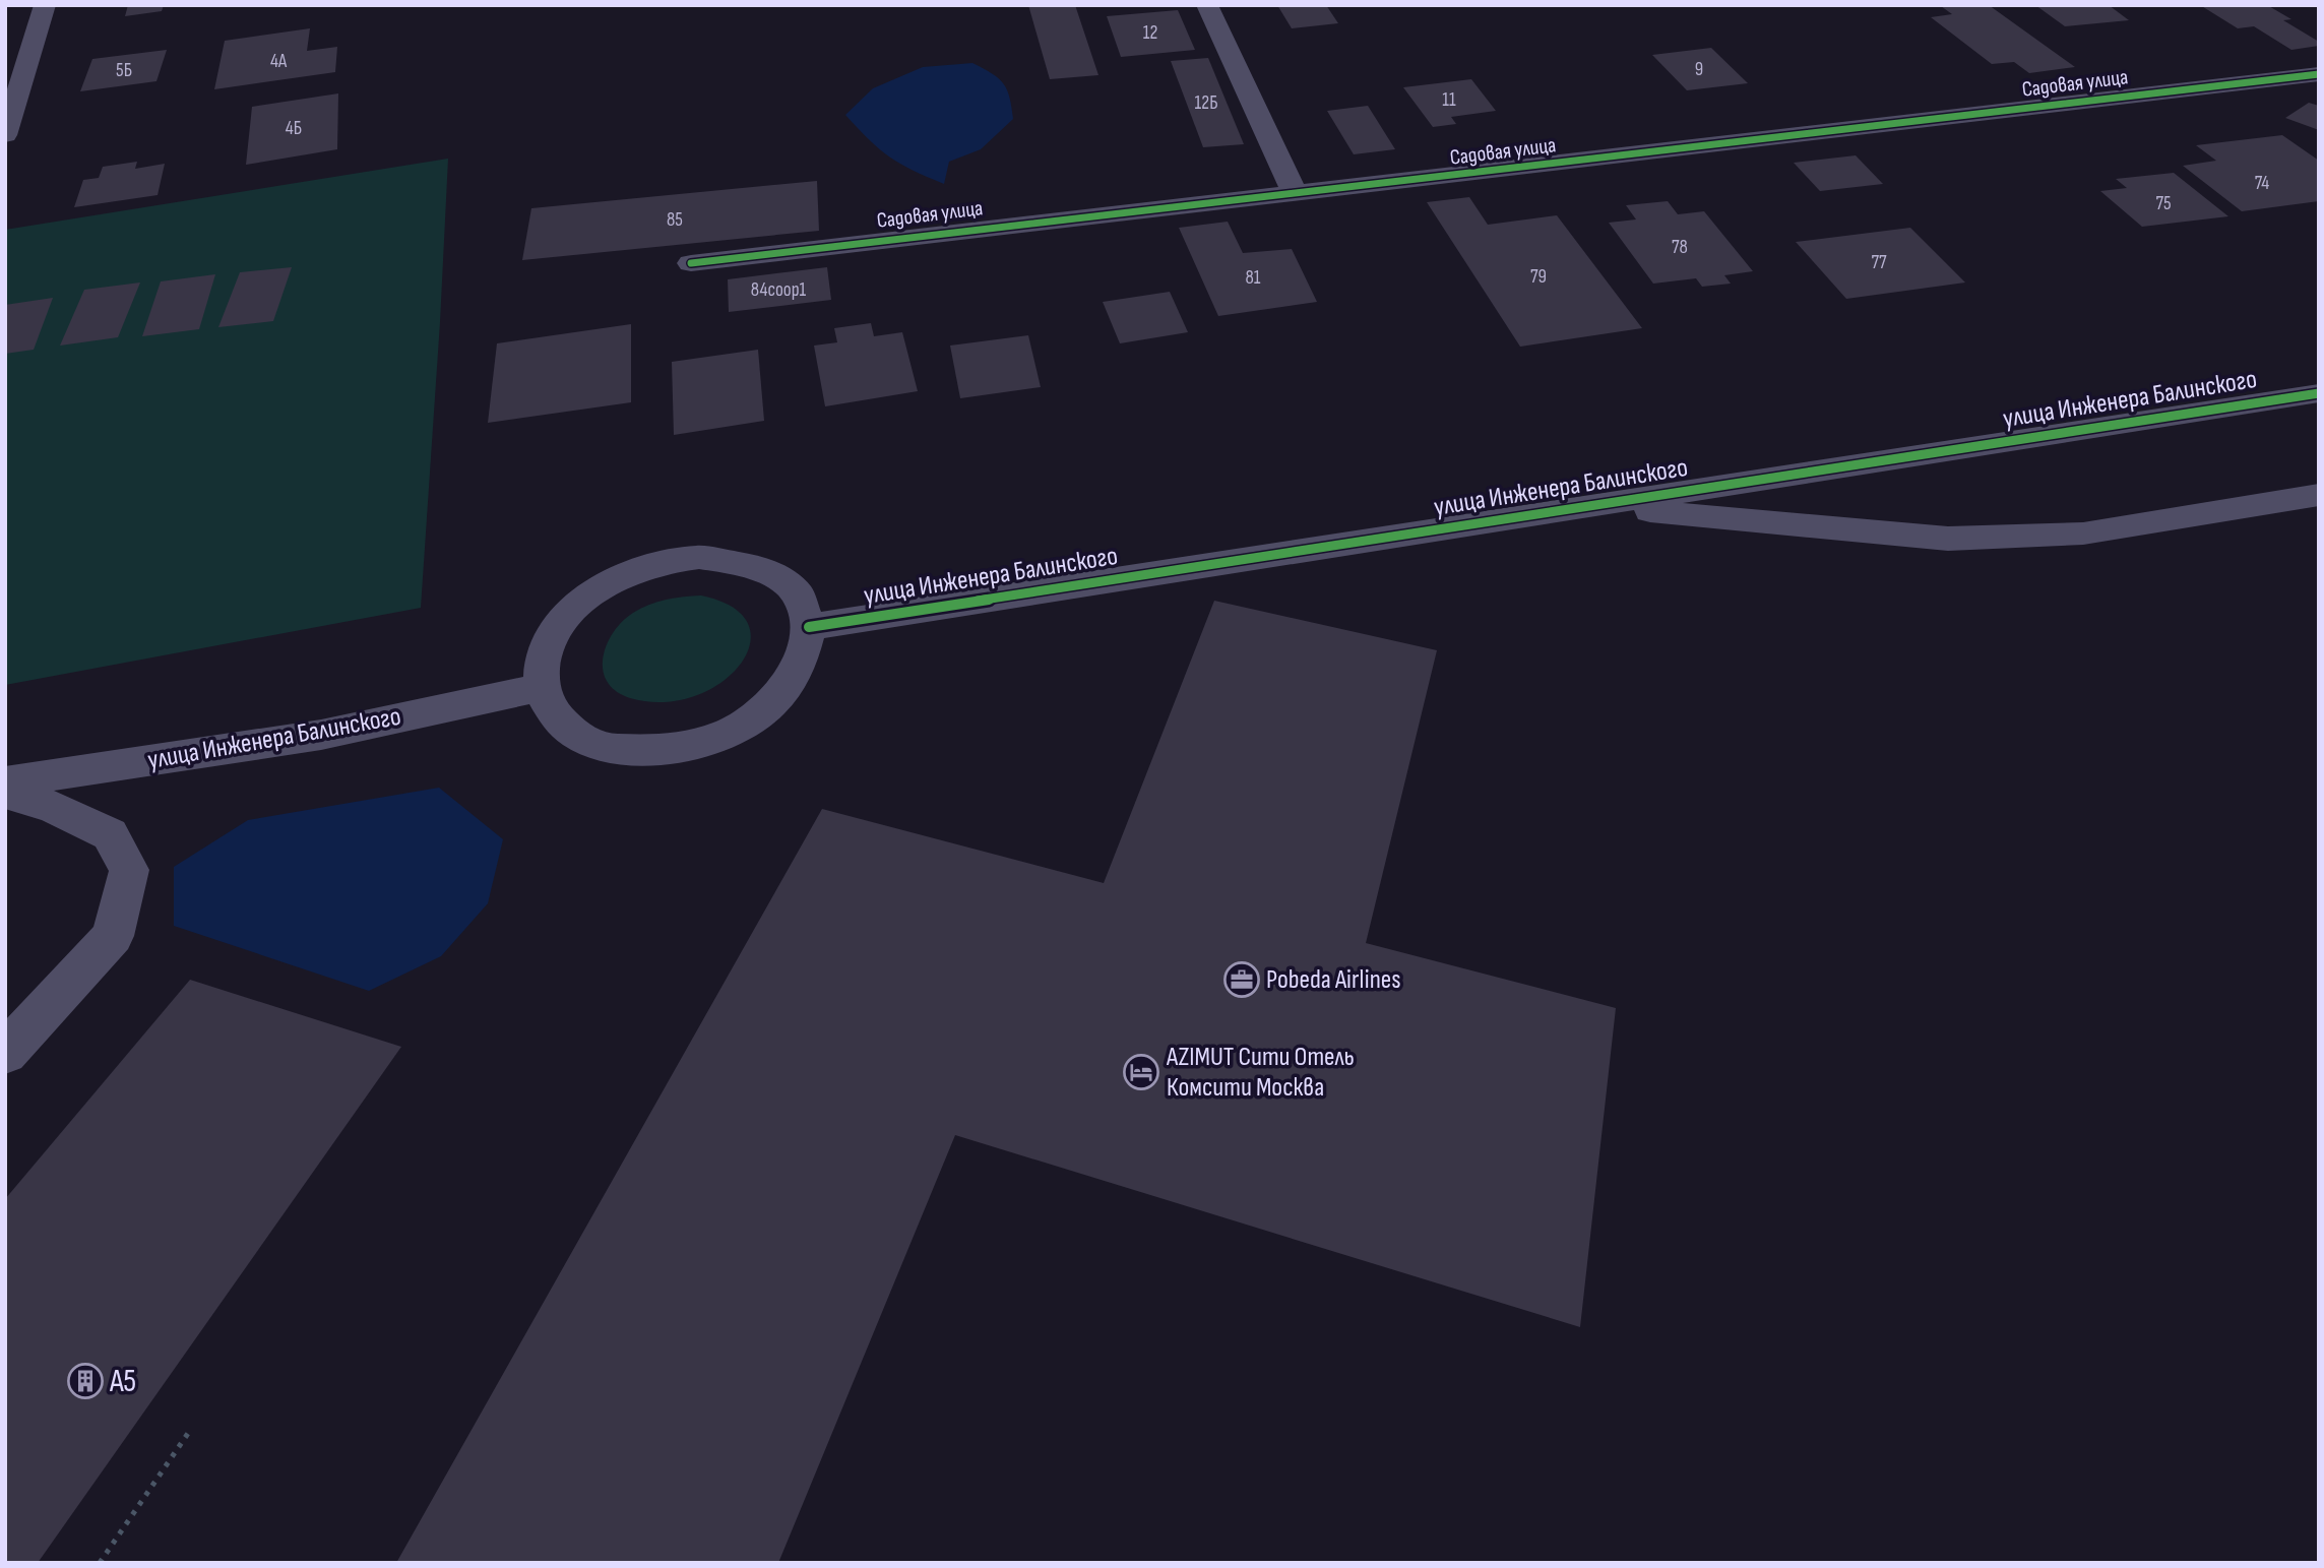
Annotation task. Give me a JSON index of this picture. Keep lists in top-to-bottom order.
{
  "streets": {
    "street": ["Садовая улица", "улица Инженера Балинского"]
  },
  "places": {
    "office": ["Pobeda Airlines"],
    "hotel": ["AZIMUT Сити Отель Комсити Москва"],
    "building": ["А5"]
  },
  "house_numbers": [
    "12",
    "4А",
    "9",
    "5Б",
    "11",
    "12Б",
    "4Б",
    "74",
    "75",
    "85",
    "78",
    "77",
    "79",
    "81",
    "84соор1"
  ]
}
